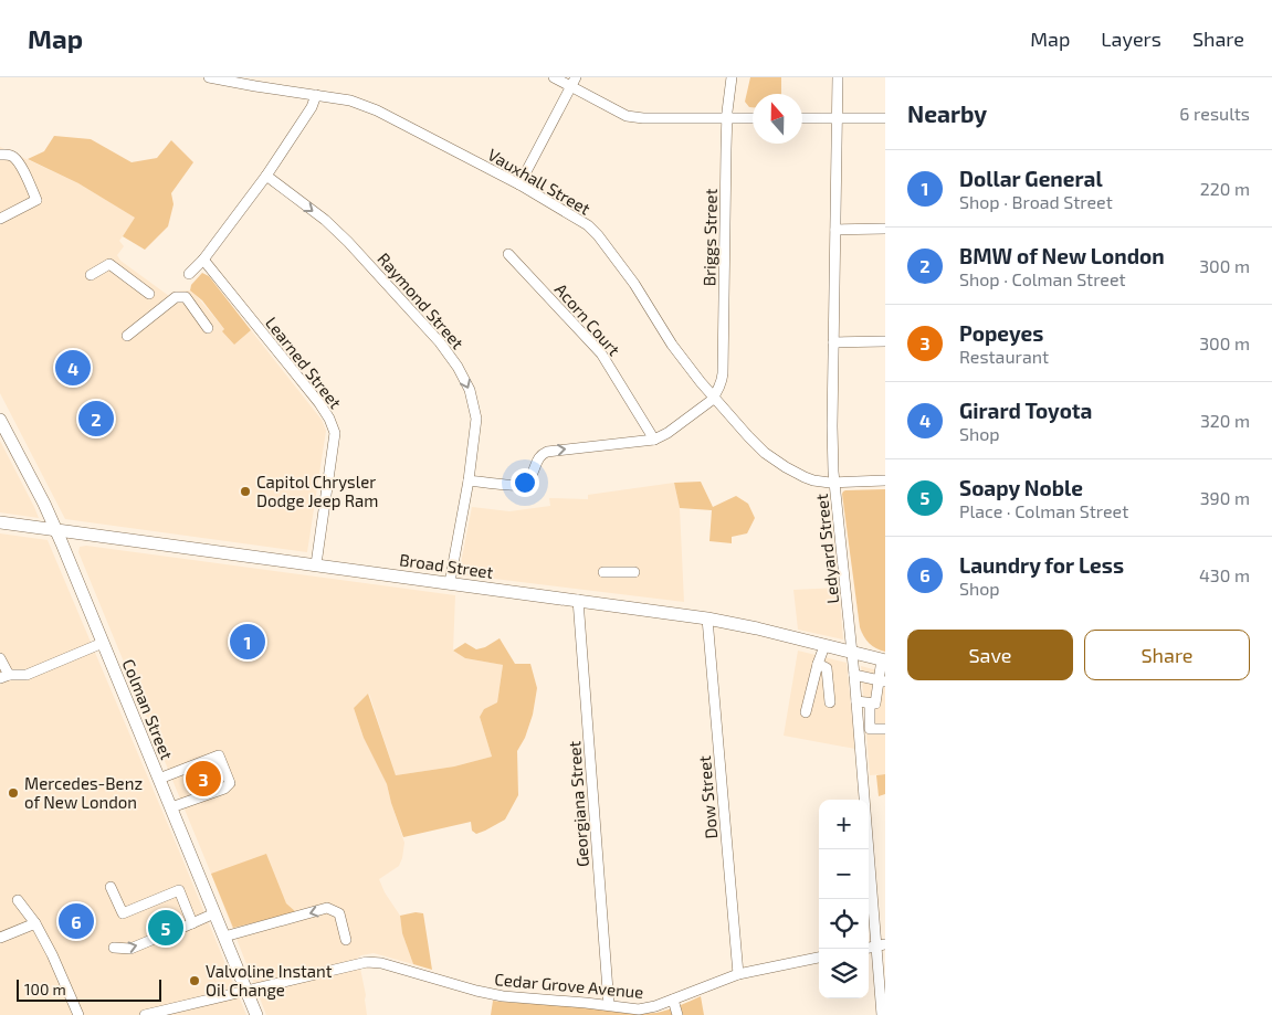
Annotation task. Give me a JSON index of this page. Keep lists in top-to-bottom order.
{
  "streets": {
    "main road": ["Broad Street", "Colman Street"],
    "street": [
      "Vauxhall Street",
      "Briggs Street",
      "Raymond Street",
      "Acorn Court",
      "Learned Street",
      "Ledyard Street",
      "Dow Street",
      "Georgiana Street",
      "Cedar Grove Avenue"
    ]
  },
  "crossings": [
    ["Vauxhall Street", "Briggs Street"],
    ["Vauxhall Street", "Ledyard Street"],
    ["Raymond Street", "Broad Street"],
    ["Learned Street", "Broad Street"],
    ["Ledyard Street", "Broad Street"],
    ["Broad Street", "Colman Street"],
    ["Broad Street", "Dow Street"],
    ["Broad Street", "Georgiana Street"],
    ["Colman Street", "Cedar Grove Avenue"],
    ["Dow Street", "Cedar Grove Avenue"],
    ["Georgiana Street", "Cedar Grove Avenue"]
  ],
  "one_way": ["Raymond Street"],
  "places": ["Capitol Chrysler Dodge Jeep Ram", "Mercedes-Benz of New London", "Valvoline Instant Oil Change"],
  "scale_bar": "100 m",
  "north": "top",
  "page": {
    "header": "Map",
    "nav": ["Map", "Layers", "Share"],
    "heading": ["Nearby", "6 results"],
    "list": [
      {
        "mark": "1",
        "name": "Dollar General",
        "note": "Shop · Broad Street",
        "value": "220 m"
      },
      {
        "mark": "2",
        "name": "BMW of New London",
        "note": "Shop · Colman Street",
        "value": "300 m"
      },
      {
        "mark": "3",
        "name": "Popeyes",
        "note": "Restaurant",
        "value": "300 m"
      },
      {
        "mark": "4",
        "name": "Girard Toyota",
        "note": "Shop",
        "value": "320 m"
      },
      {
        "mark": "5",
        "name": "Soapy Noble",
        "note": "Place · Colman Street",
        "value": "390 m"
      },
      {
        "mark": "6",
        "name": "Laundry for Less",
        "note": "Shop",
        "value": "430 m"
      }
    ],
    "pins": [
      "4",
      "2",
      "1",
      "3",
      "6",
      "5"
    ],
    "buttons": ["Save", "Share"],
    "map_buttons": ["+", "−"],
    "scale": "100 m"
  }
}
